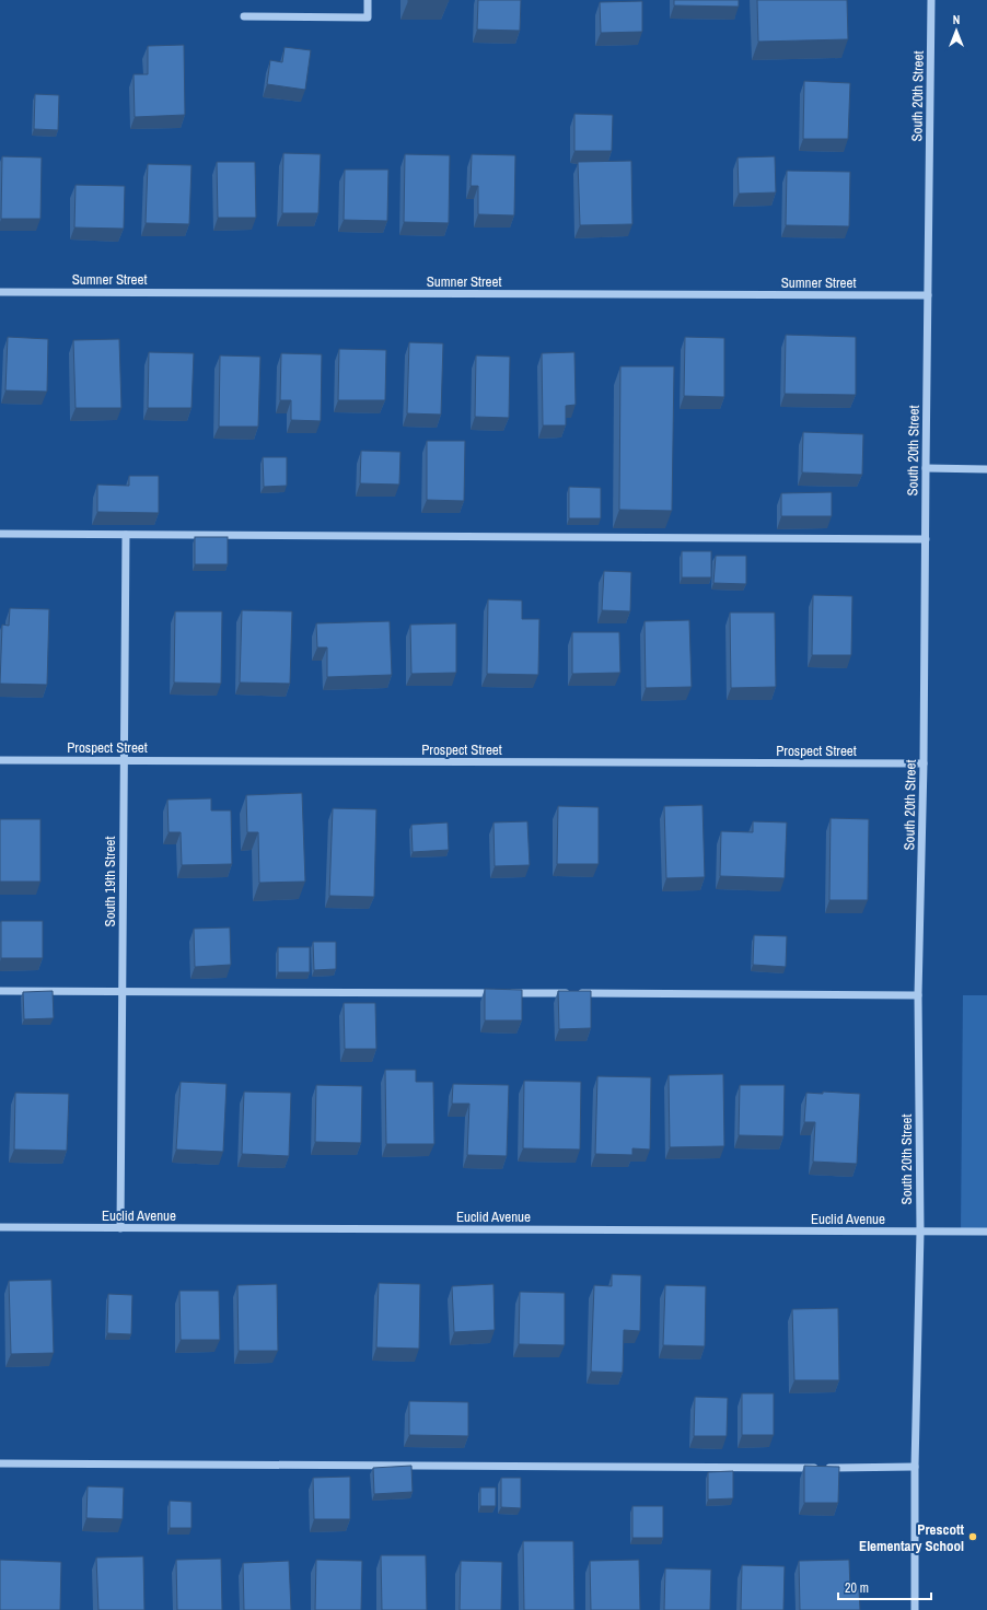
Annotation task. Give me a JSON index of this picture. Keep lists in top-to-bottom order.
{
  "streets": {
    "street": [
      "South 20th Street",
      "Sumner Street",
      "Prospect Street",
      "South 19th Street",
      "Euclid Avenue"
    ]
  },
  "crossings": [
    ["South 20th Street", "Sumner Street"],
    ["South 20th Street", "Prospect Street"],
    ["South 20th Street", "Euclid Avenue"],
    ["Prospect Street", "South 19th Street"],
    ["South 19th Street", "Euclid Avenue"]
  ],
  "places": ["Prescott Elementary School"],
  "scale_bar": "20 m",
  "north": "top"
}
